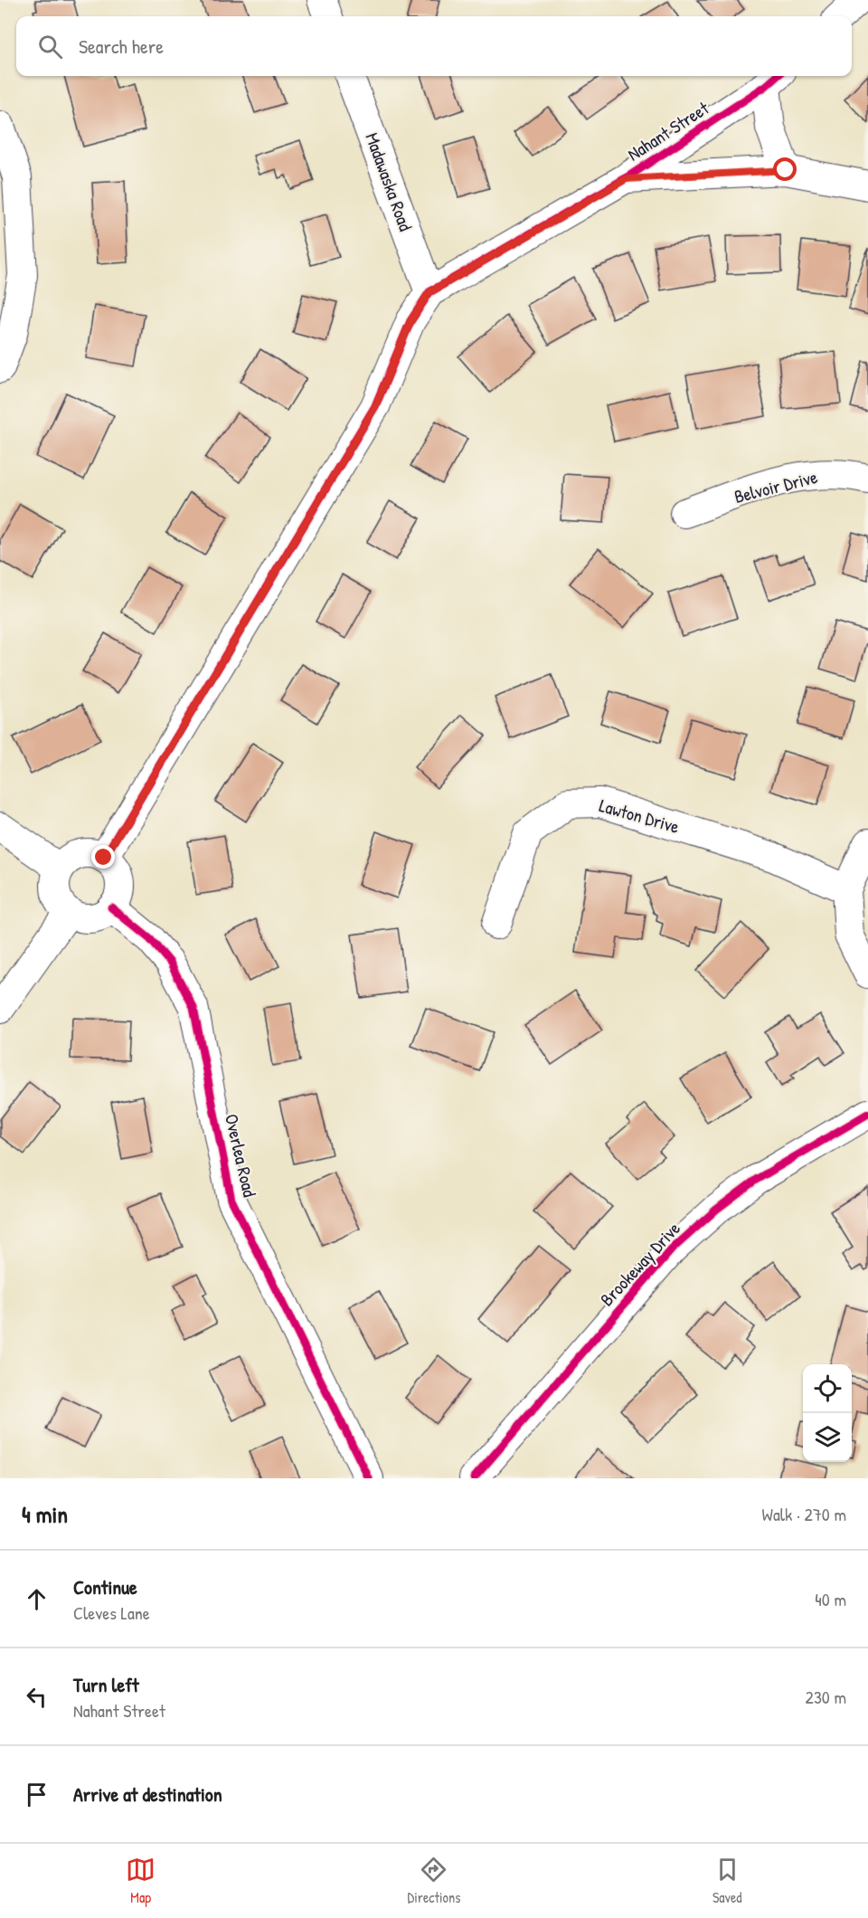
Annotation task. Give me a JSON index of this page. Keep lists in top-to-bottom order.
{
  "streets": {
    "street": [
      "Nahant Street",
      "Madawaska Road",
      "Belvoir Drive",
      "Lawton Drive",
      "Overlea Road",
      "Brookeway Drive"
    ]
  },
  "crossings": [
    ["Nahant Street", "Madawaska Road"],
    ["Nahant Street", "Overlea Road"]
  ],
  "page": {
    "search": "Search here",
    "heading": ["4 min", "Walk · 270 m"],
    "list": [
      ["Continue", "Cleves Lane", "40 m"],
      ["Turn left", "Nahant Street", "230 m"],
      "Arrive at destination"
    ],
    "nav": ["Map", "Directions", "Saved"]
  }
}
